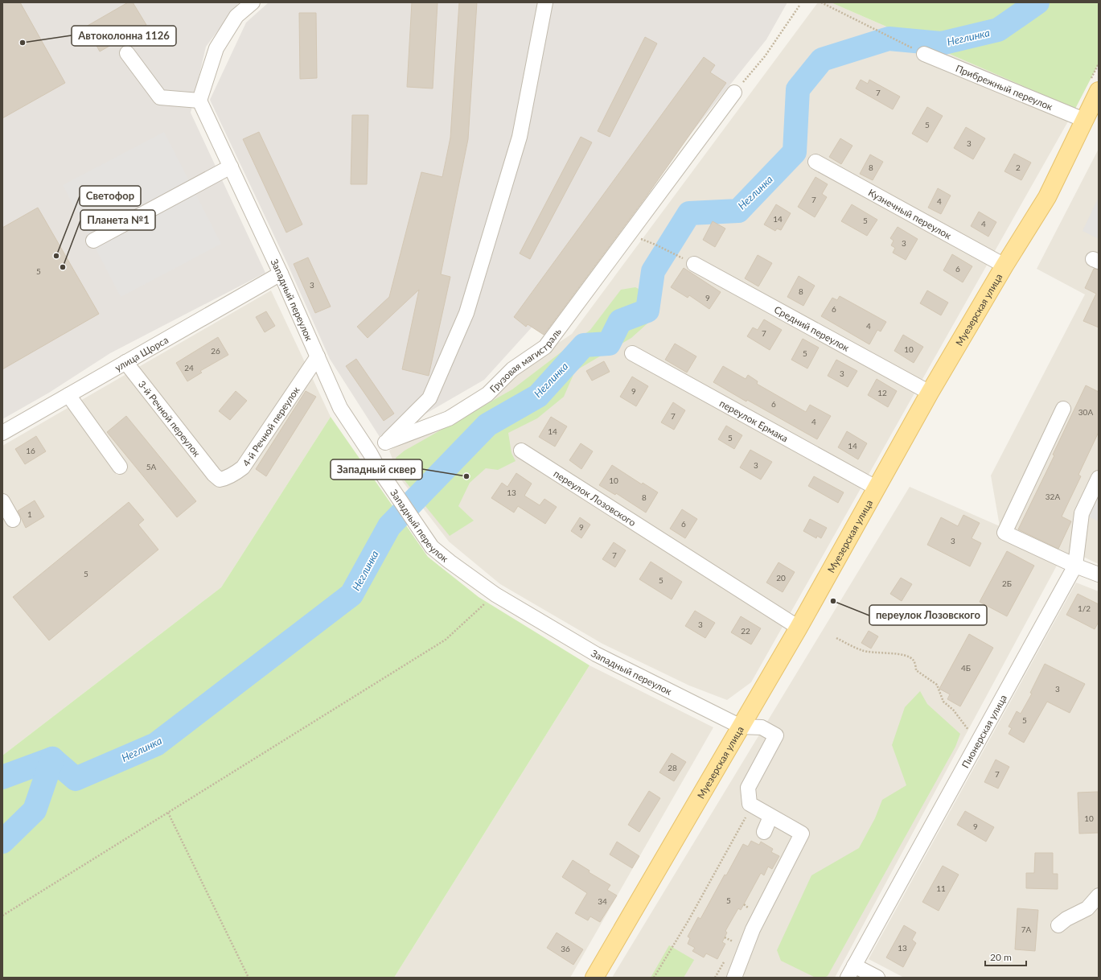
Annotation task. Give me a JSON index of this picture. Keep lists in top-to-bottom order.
{
  "streets": {
    "main road": ["Муезерская улица"],
    "street": [
      "Прибрежный переулок",
      "Кузнечный переулок",
      "Западный переулок",
      "Средний переулок",
      "улица Щорса",
      "Грузовая магистраль",
      "3-й Речной переулок",
      "переулок Ермака",
      "4-й Речной переулок",
      "переулок Лозовского",
      "Пионерская улица"
    ]
  },
  "crossings": [
    ["Прибрежный переулок", "Муезерская улица"],
    ["Кузнечный переулок", "Муезерская улица"],
    ["Западный переулок", "Муезерская улица"],
    ["Западный переулок", "улица Щорса"],
    ["Западный переулок", "4-й Речной переулок"],
    ["Муезерская улица", "Средний переулок"],
    ["Муезерская улица", "переулок Ермака"],
    ["Муезерская улица", "переулок Лозовского"],
    ["улица Щорса", "3-й Речной переулок"],
    ["3-й Речной переулок", "4-й Речной переулок"]
  ],
  "water": ["Неглинка"],
  "places": [
    "Автоколонна 1126",
    "Светофор",
    "Планета №1",
    "Западный сквер",
    "переулок Лозовского"
  ],
  "house_numbers": [
    "7",
    "5",
    "3",
    "8",
    "2",
    "7",
    "4",
    "14",
    "5",
    "4",
    "3",
    "6",
    "5",
    "3",
    "8",
    "9",
    "6",
    "4",
    "7",
    "10",
    "26",
    "5",
    "24",
    "3",
    "9",
    "12",
    "6",
    "30А",
    "7",
    "4",
    "14",
    "5",
    "14",
    "16",
    "3",
    "5А",
    "10",
    "13",
    "32А",
    "8",
    "1",
    "6",
    "9",
    "3",
    "7",
    "5",
    "20",
    "5",
    "2Б",
    "1/2",
    "3",
    "22",
    "4Б",
    "3",
    "5",
    "28",
    "7",
    "10",
    "9",
    "11",
    "5",
    "34",
    "7А",
    "13",
    "36"
  ],
  "scale_bar": "20 m"
}
